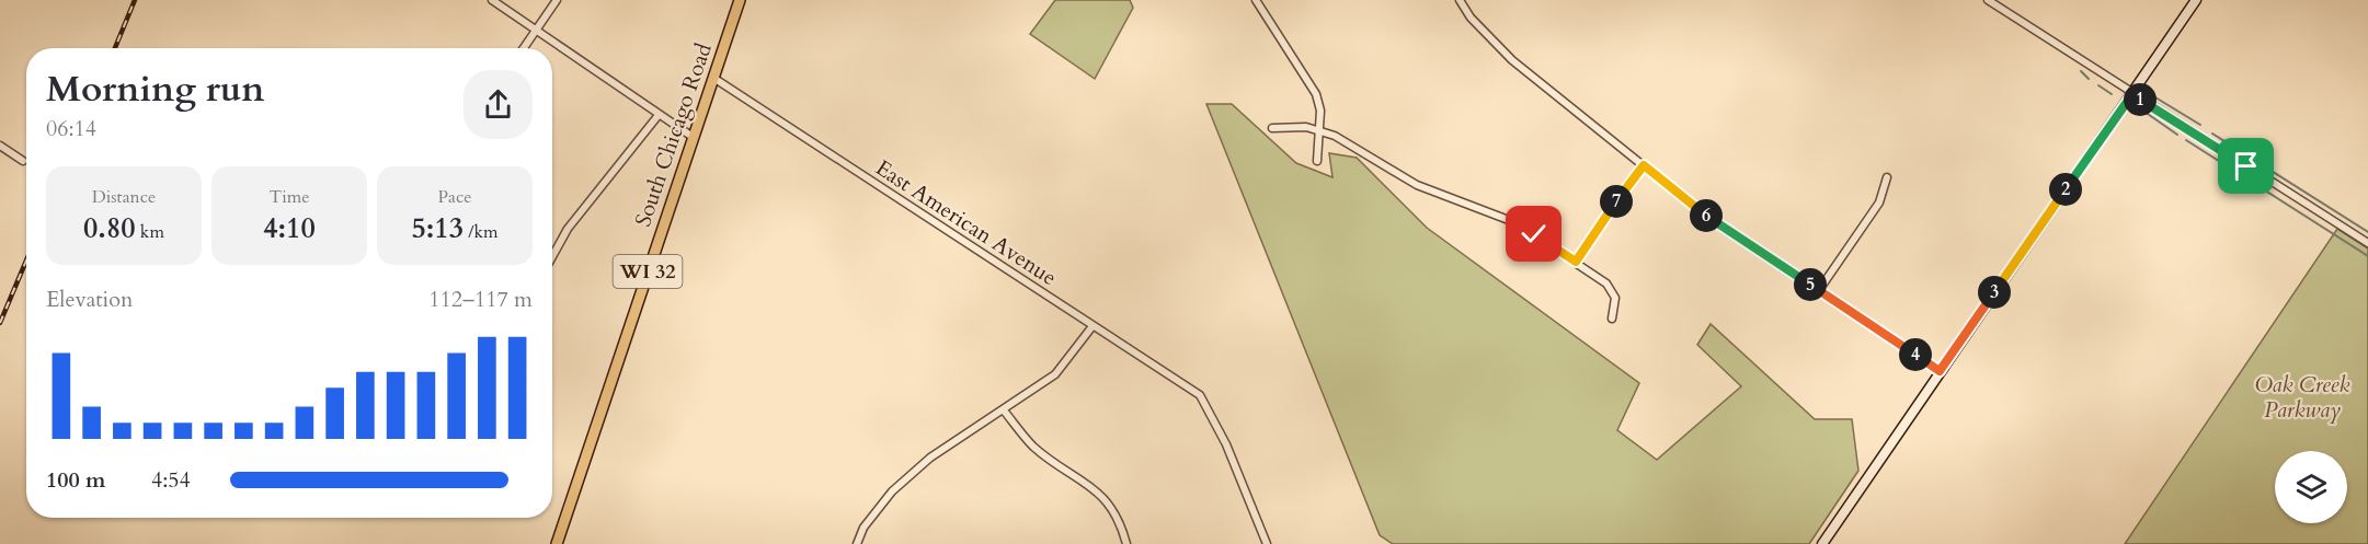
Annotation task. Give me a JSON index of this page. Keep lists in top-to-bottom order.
{
  "streets": {
    "main road": ["South Chicago Road", "WI 32"],
    "street": ["East American Avenue"]
  },
  "crossings": [
    ["South Chicago Road", "East American Avenue"]
  ],
  "parks": ["Oak Creek Parkway"],
  "page": {
    "heading": ["Morning run", "06:14"],
    "pins": [
      "1",
      "2",
      "7",
      "6",
      "5",
      "3",
      "4"
    ],
    "stats": [
      ["Distance", "0.80 km"],
      ["Time", "4:10"],
      ["Pace", "5:13 /km"]
    ],
    "chart": ["Elevation", "112–117 m"],
    "list": [
      {
        "name": "100 m",
        "note": "4:54"
      }
    ]
  }
}
